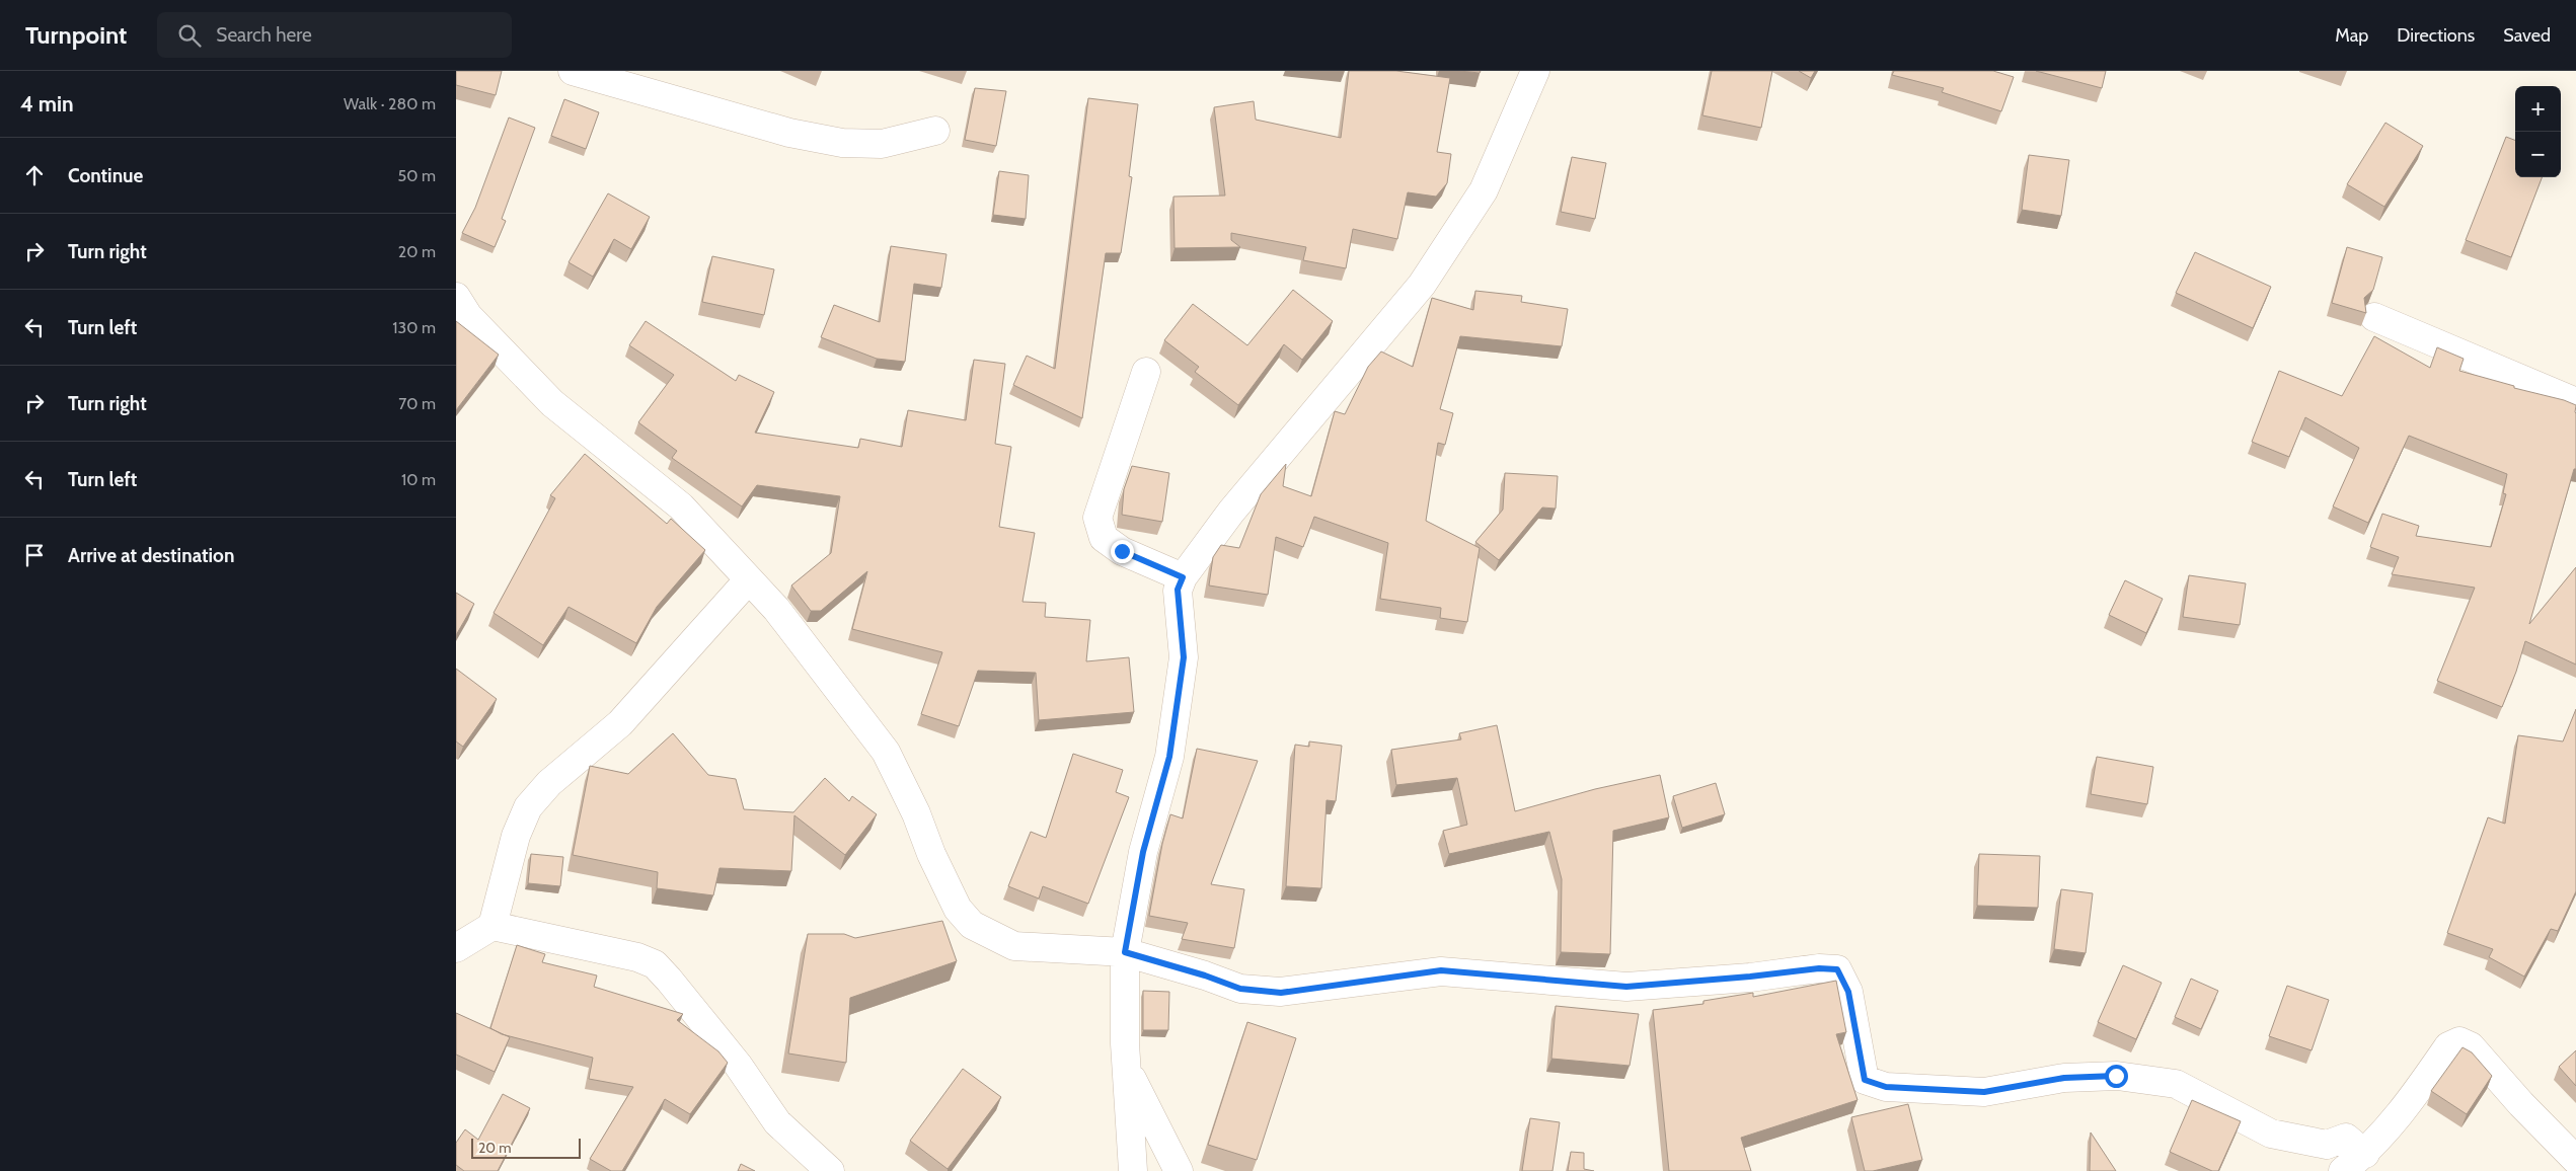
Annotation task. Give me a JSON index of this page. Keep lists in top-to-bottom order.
{
  "scale_bar": "20 m",
  "page": {
    "header": "Turnpoint",
    "search": "Search here",
    "nav": ["Map", "Directions", "Saved"],
    "heading": ["4 min", "Walk · 280 m"],
    "map_buttons": ["+", "−"],
    "list": [
      ["Continue", "50 m"],
      ["Turn right", "20 m"],
      ["Turn left", "130 m"],
      ["Turn right", "70 m"],
      ["Turn left", "10 m"],
      "Arrive at destination"
    ],
    "scale": "20 m"
  }
}
